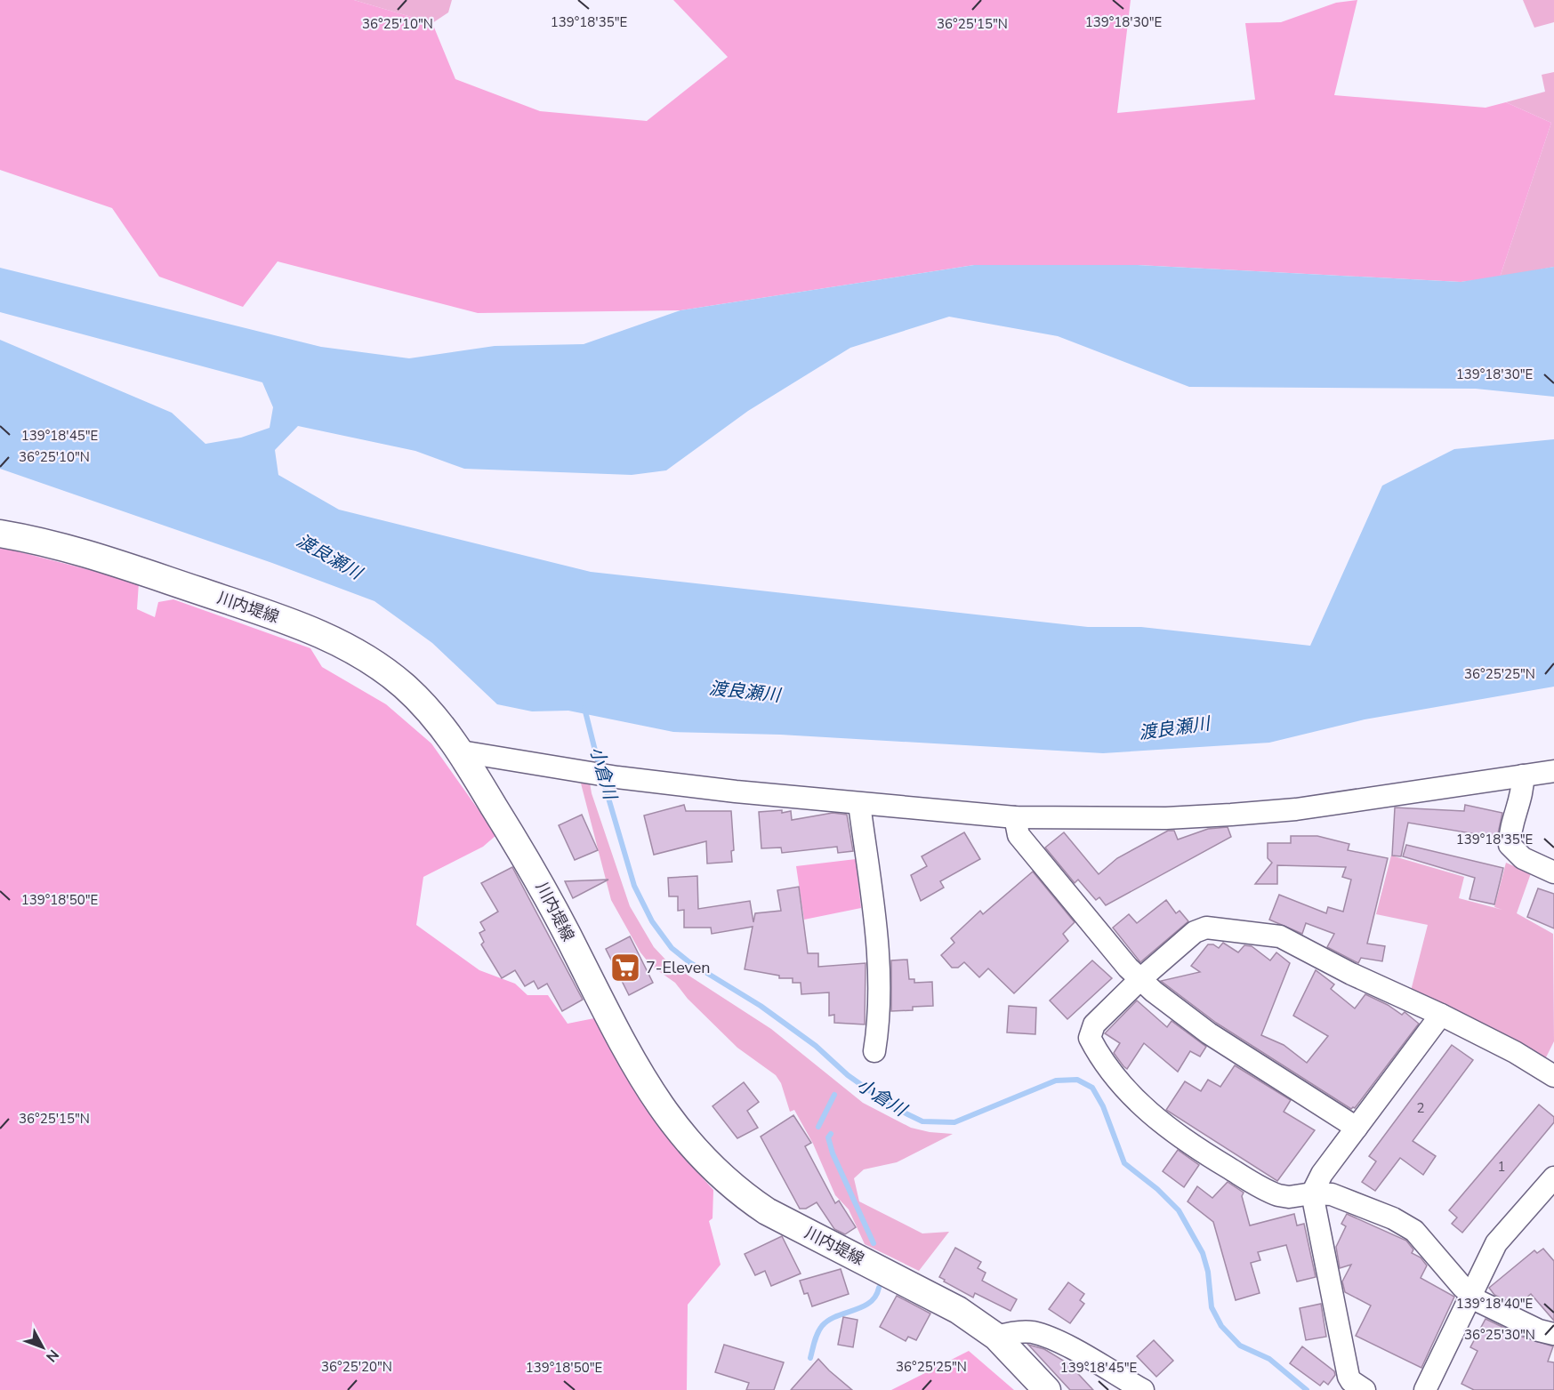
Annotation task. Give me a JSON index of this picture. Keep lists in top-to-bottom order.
{
  "streets": {
    "main road": ["川内堤線"]
  },
  "water": ["渡良瀬川", "小倉川"],
  "places": {
    "supermarket": ["7-Eleven"]
  },
  "house_numbers": ["2", "1"],
  "north": "bottom right",
  "coordinates": [
    "139°18'35\"E",
    "139°18'30\"E",
    "36°25'10\"N",
    "36°25'15\"N",
    "139°18'45\"E",
    "36°25'25\"N",
    "139°18'50\"E",
    "139°18'40\"E",
    "36°25'30\"N",
    "36°25'20\"N"
  ]
}
